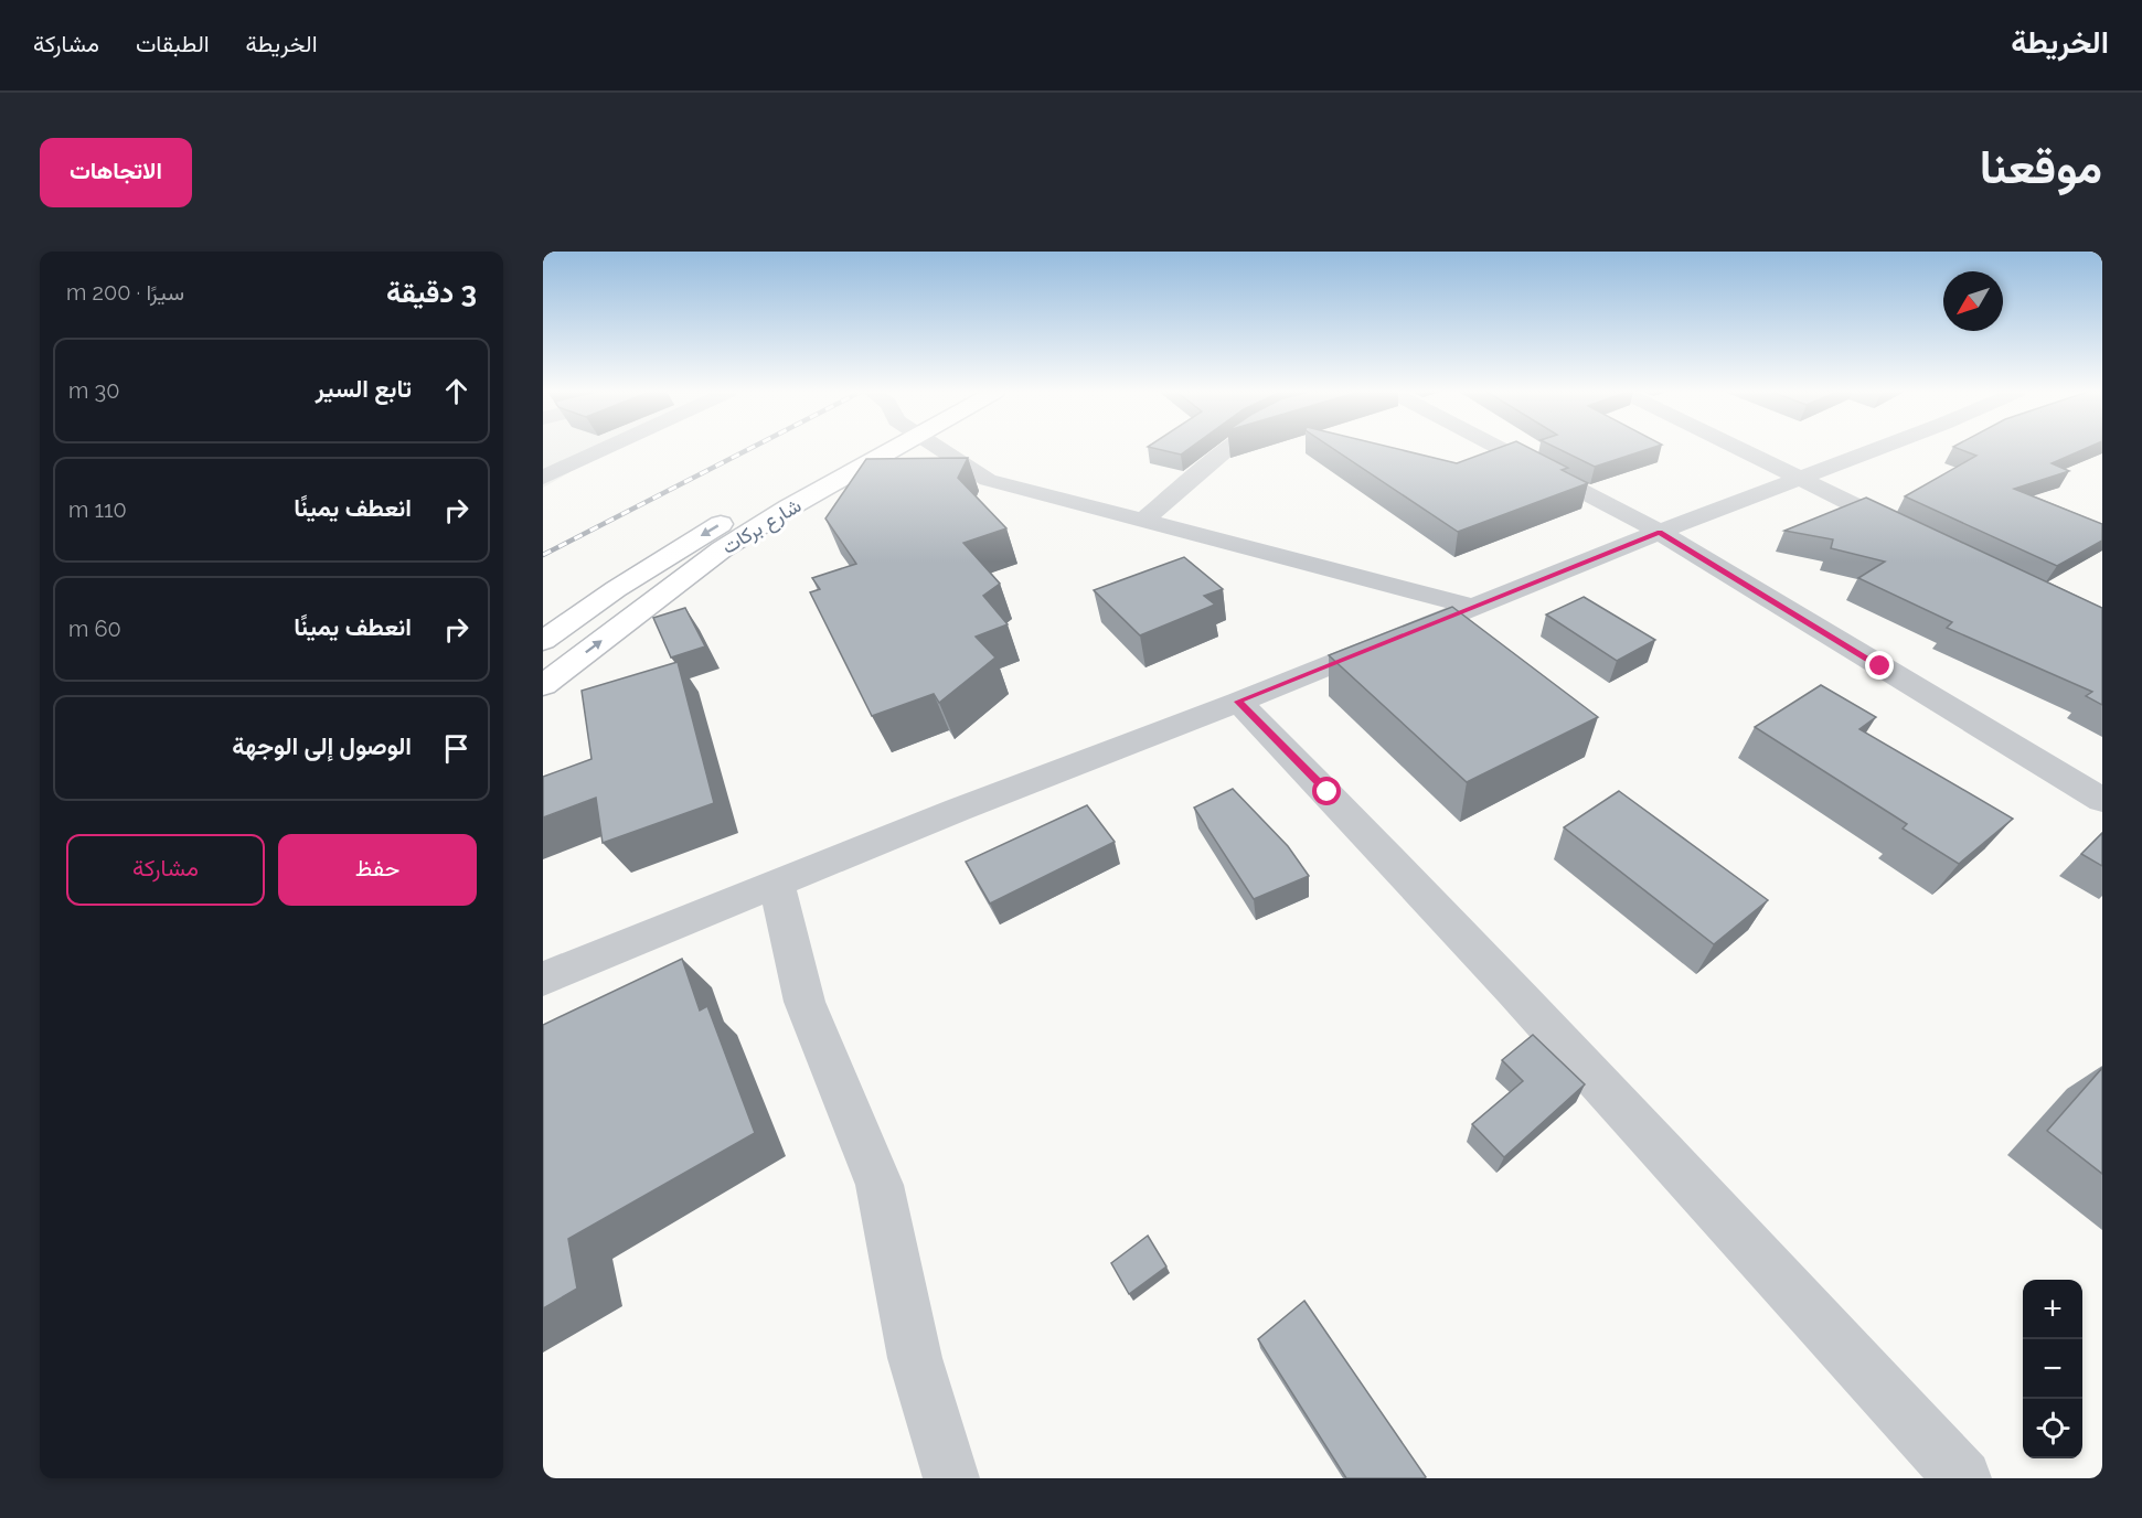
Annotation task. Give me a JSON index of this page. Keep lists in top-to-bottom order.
{
  "streets": {
    "main road": ["شارع بركات"]
  },
  "north": "bottom left",
  "page": {
    "header": "الخريطة",
    "nav": ["الخريطة", "الطبقات", "مشاركة"],
    "title": "موقعنا",
    "buttons": [
      "الاتجاهات",
      ["حفظ", "مشاركة"]
    ],
    "heading": ["3 دقيقة", "سيرًا · 200 m"],
    "list": [
      ["تابع السير", "30 m"],
      ["انعطف يمينًا", "110 m"],
      ["انعطف يمينًا", "60 m"],
      "الوصول إلى الوجهة"
    ],
    "map_buttons": ["+", "−"]
  }
}
